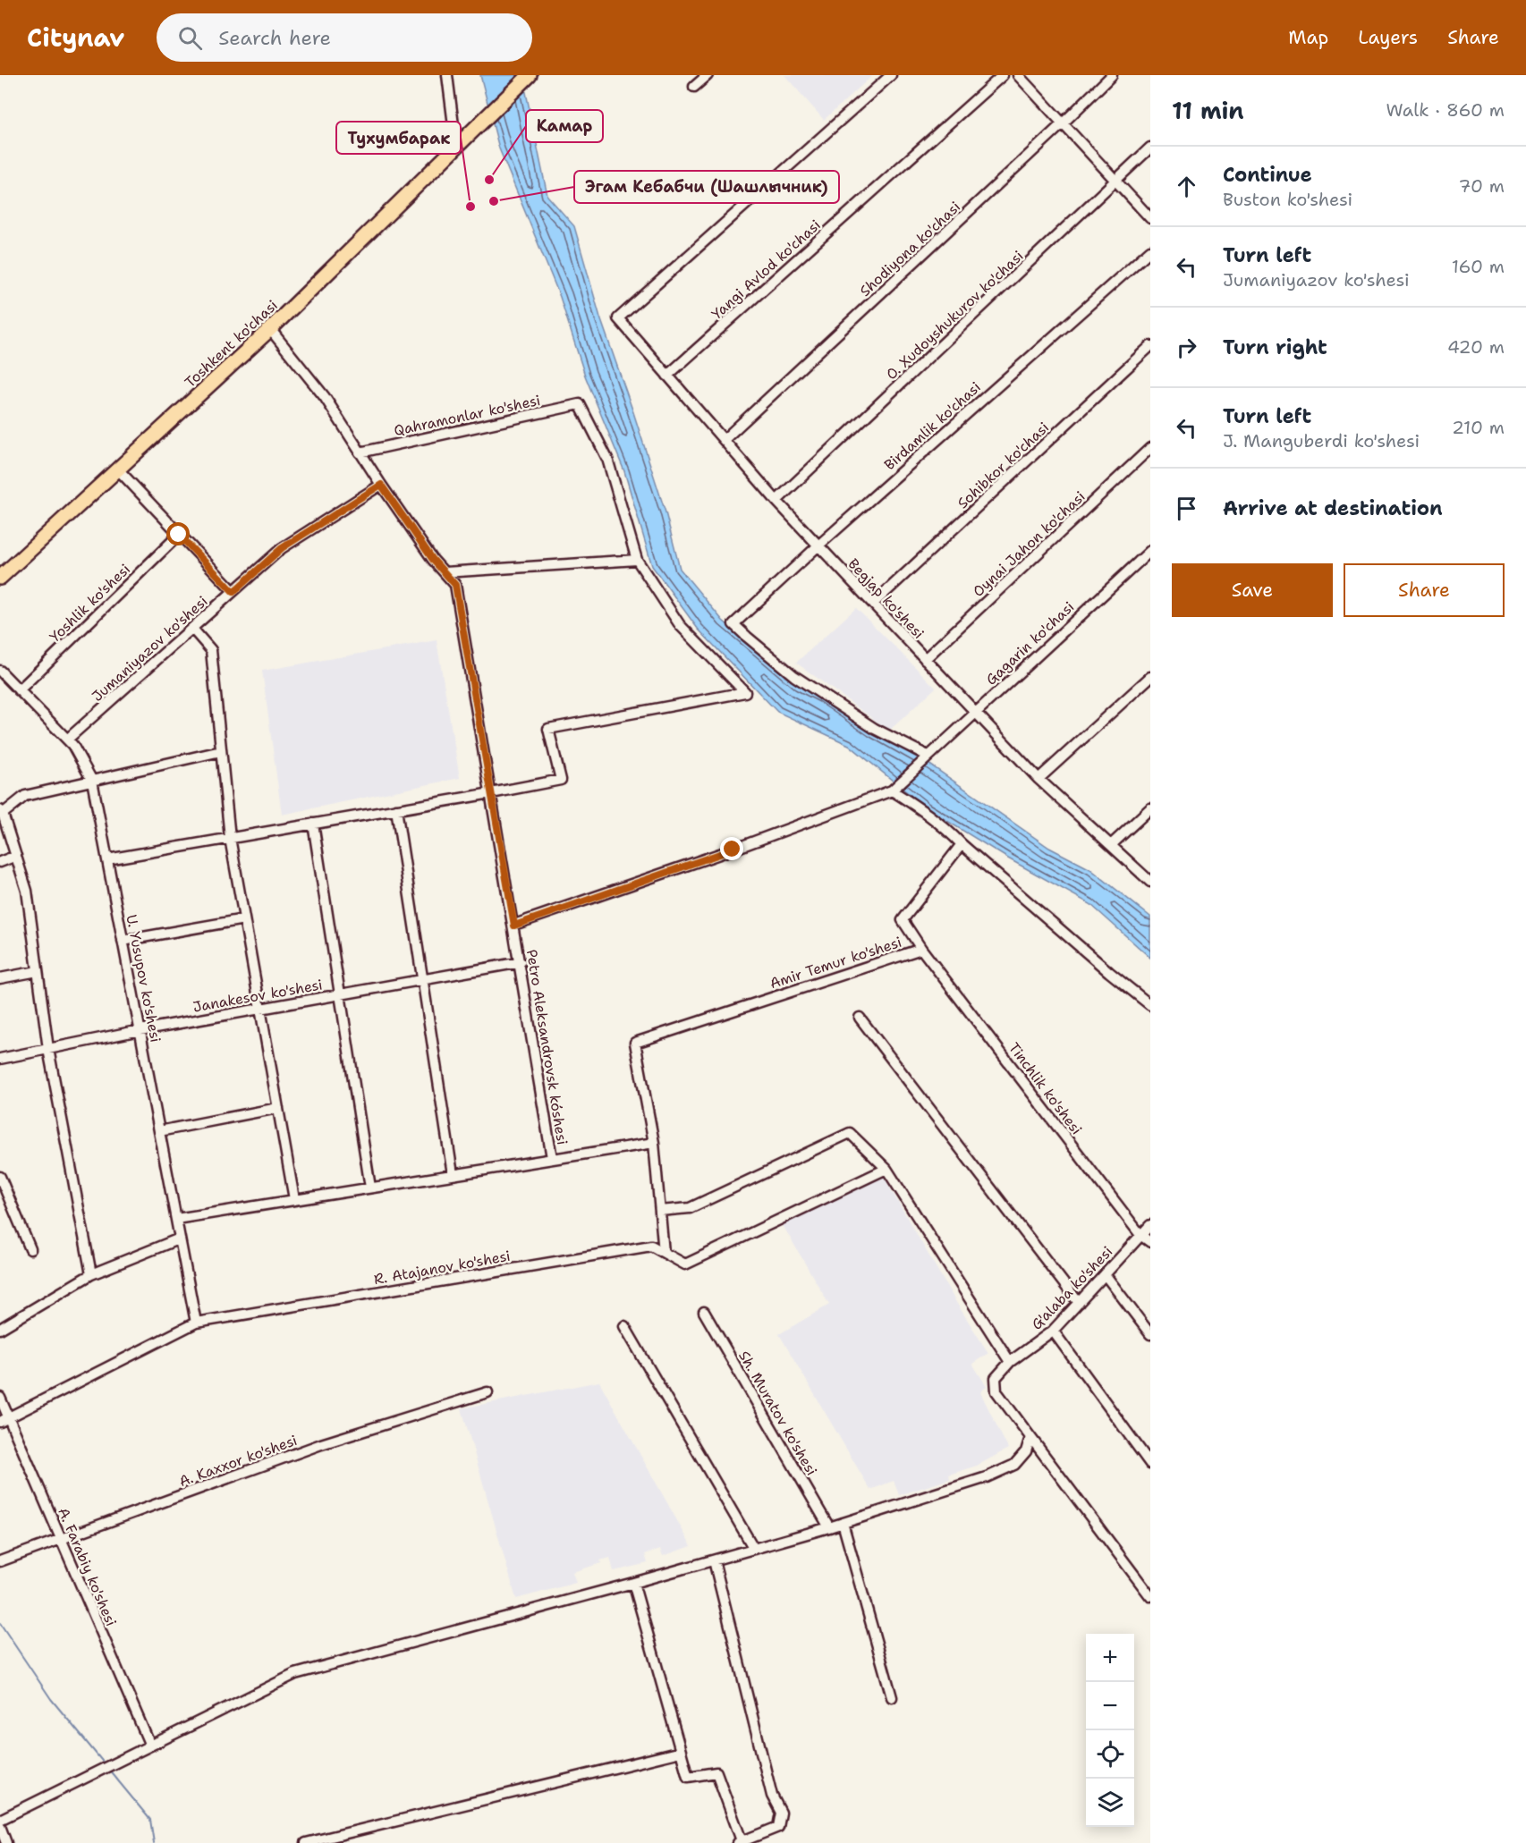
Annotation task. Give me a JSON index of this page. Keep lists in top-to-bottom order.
{
  "streets": {
    "highway": ["Toshkent ko'chasi"],
    "street": [
      "Shodiyona ko'chasi",
      "Yangi Avlod ko'chasi",
      "O. Xudoyshukurov ko'chasi",
      "Qahramonlar ko'shesi",
      "Birdamlik ko'chasi",
      "Sohibkor ko'chasi",
      "Oynai Jahon ko'chasi",
      "Begjap ko'shesi",
      "Yoshlik ko'shesi",
      "Gagarin ko'chasi",
      "Jumaniyazov ko'shesi",
      "Amir Temur ko'shesi",
      "U. Yusupov ko'shesi",
      "Janakesov ko'shesi",
      "Petro Aleksandrovsk kóshesi",
      "Tinchlik ko'shesi",
      "R. Atajanov ko'shesi",
      "G'alaba ko'shesi",
      "Sh. Muratov ko'shesi",
      "A. Kaxxor ko'shesi",
      "A. Farabiy ko'shesi"
    ]
  },
  "crossings": [
    ["Shodiyona ko'chasi", "Begjap ko'shesi"],
    ["Yangi Avlod ko'chasi", "Begjap ko'shesi"],
    ["O. Xudoyshukurov ko'chasi", "Begjap ko'shesi"],
    ["Toshkent ko'chasi", "Petro Aleksandrovsk kóshesi"],
    ["Qahramonlar ko'shesi", "Petro Aleksandrovsk kóshesi"],
    ["Birdamlik ko'chasi", "Begjap ko'shesi"],
    ["Birdamlik ko'chasi", "Gagarin ko'chasi"],
    ["Sohibkor ko'chasi", "Begjap ko'shesi"],
    ["Oynai Jahon ko'chasi", "Begjap ko'shesi"],
    ["Begjap ko'shesi", "Gagarin ko'chasi"],
    ["Yoshlik ko'shesi", "U. Yusupov ko'shesi"],
    ["Jumaniyazov ko'shesi", "U. Yusupov ko'shesi"],
    ["Jumaniyazov ko'shesi", "Petro Aleksandrovsk kóshesi"],
    ["Amir Temur ko'shesi", "Tinchlik ko'shesi"],
    ["U. Yusupov ko'shesi", "Janakesov ko'shesi"],
    ["U. Yusupov ko'shesi", "R. Atajanov ko'shesi"],
    ["Janakesov ko'shesi", "Petro Aleksandrovsk kóshesi"],
    ["Tinchlik ko'shesi", "G'alaba ko'shesi"],
    ["R. Atajanov ko'shesi", "A. Farabiy ko'shesi"],
    ["A. Kaxxor ko'shesi", "A. Farabiy ko'shesi"]
  ],
  "places": ["Камар", "Эгам Кебабчи (Шашлычник)", "Тухумбарак"],
  "page": {
    "header": "Citynav",
    "search": "Search here",
    "nav": ["Map", "Layers", "Share"],
    "heading": ["11 min", "Walk · 860 m"],
    "list": [
      ["Continue", "Buston ko'shesi", "70 m"],
      ["Turn left", "Jumaniyazov ko'shesi", "160 m"],
      ["Turn right", "420 m"],
      ["Turn left", "J. Manguberdi ko'shesi", "210 m"],
      "Arrive at destination"
    ],
    "buttons": ["Save", "Share"],
    "map_buttons": ["+", "−"]
  }
}
